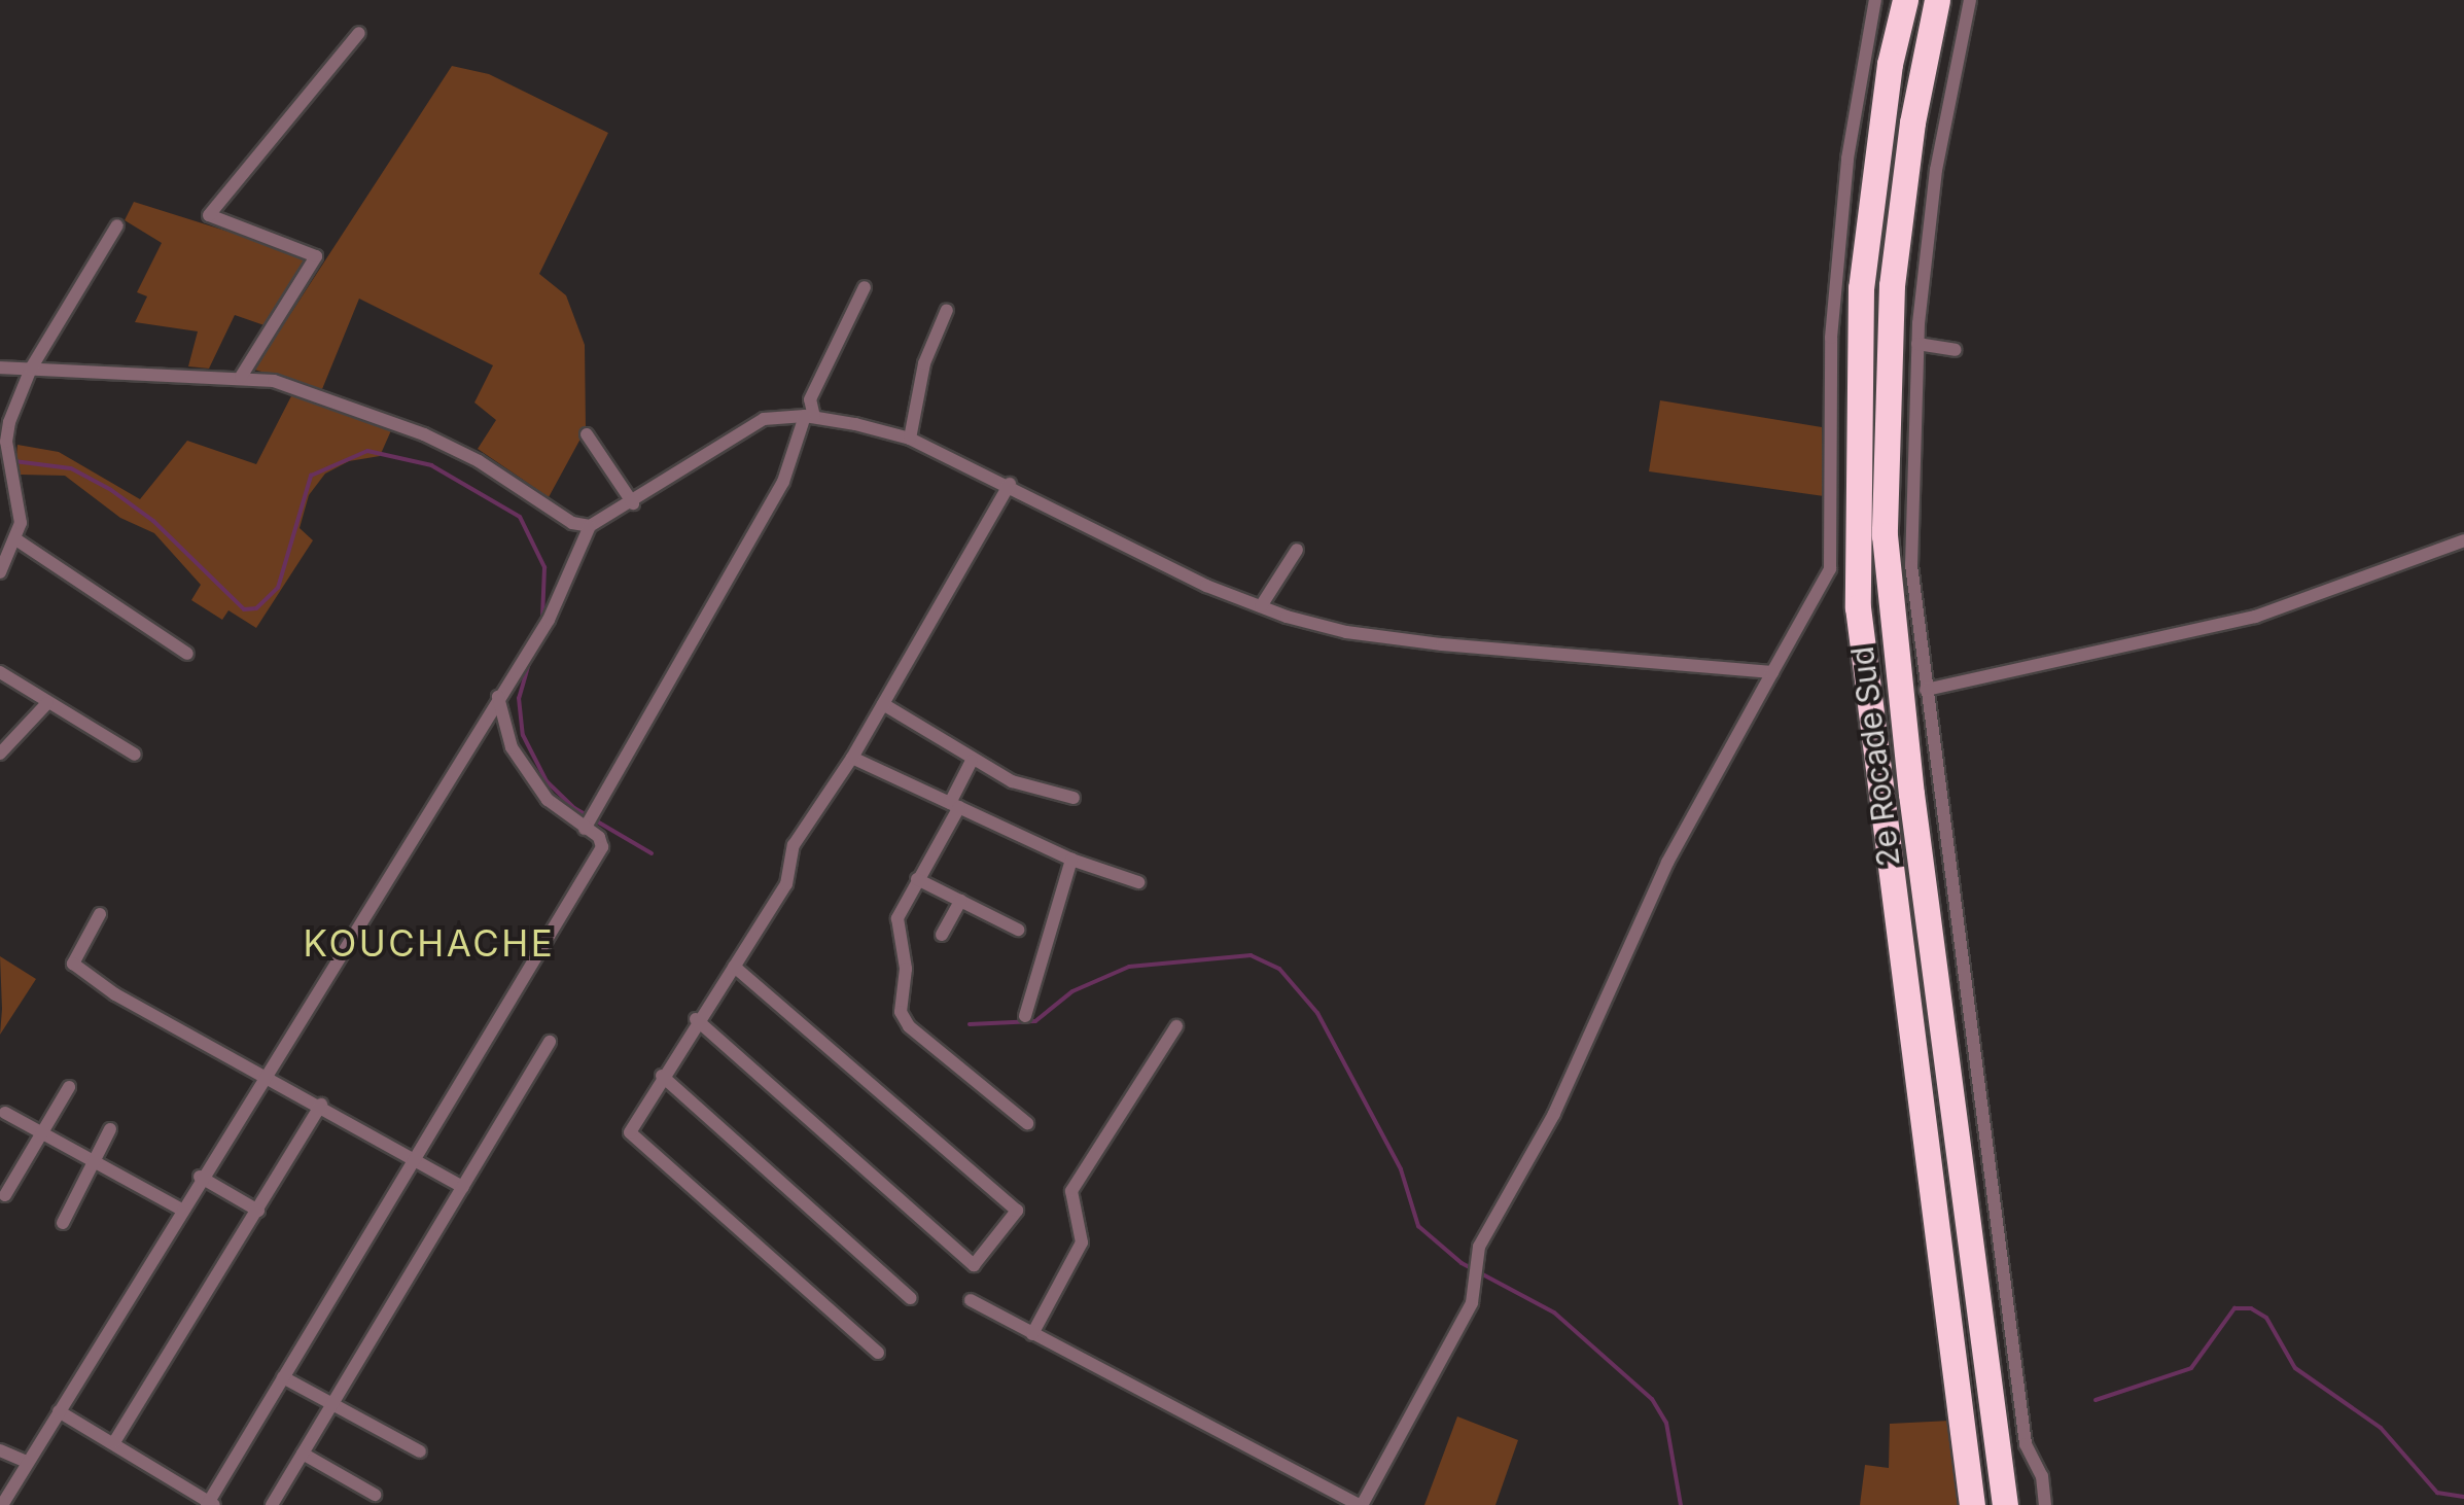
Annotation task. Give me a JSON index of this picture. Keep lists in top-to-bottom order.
{
  "streets": {
    "highway": ["2e Rocade Sud"]
  },
  "districts": ["KOUCHACHE"]
}
